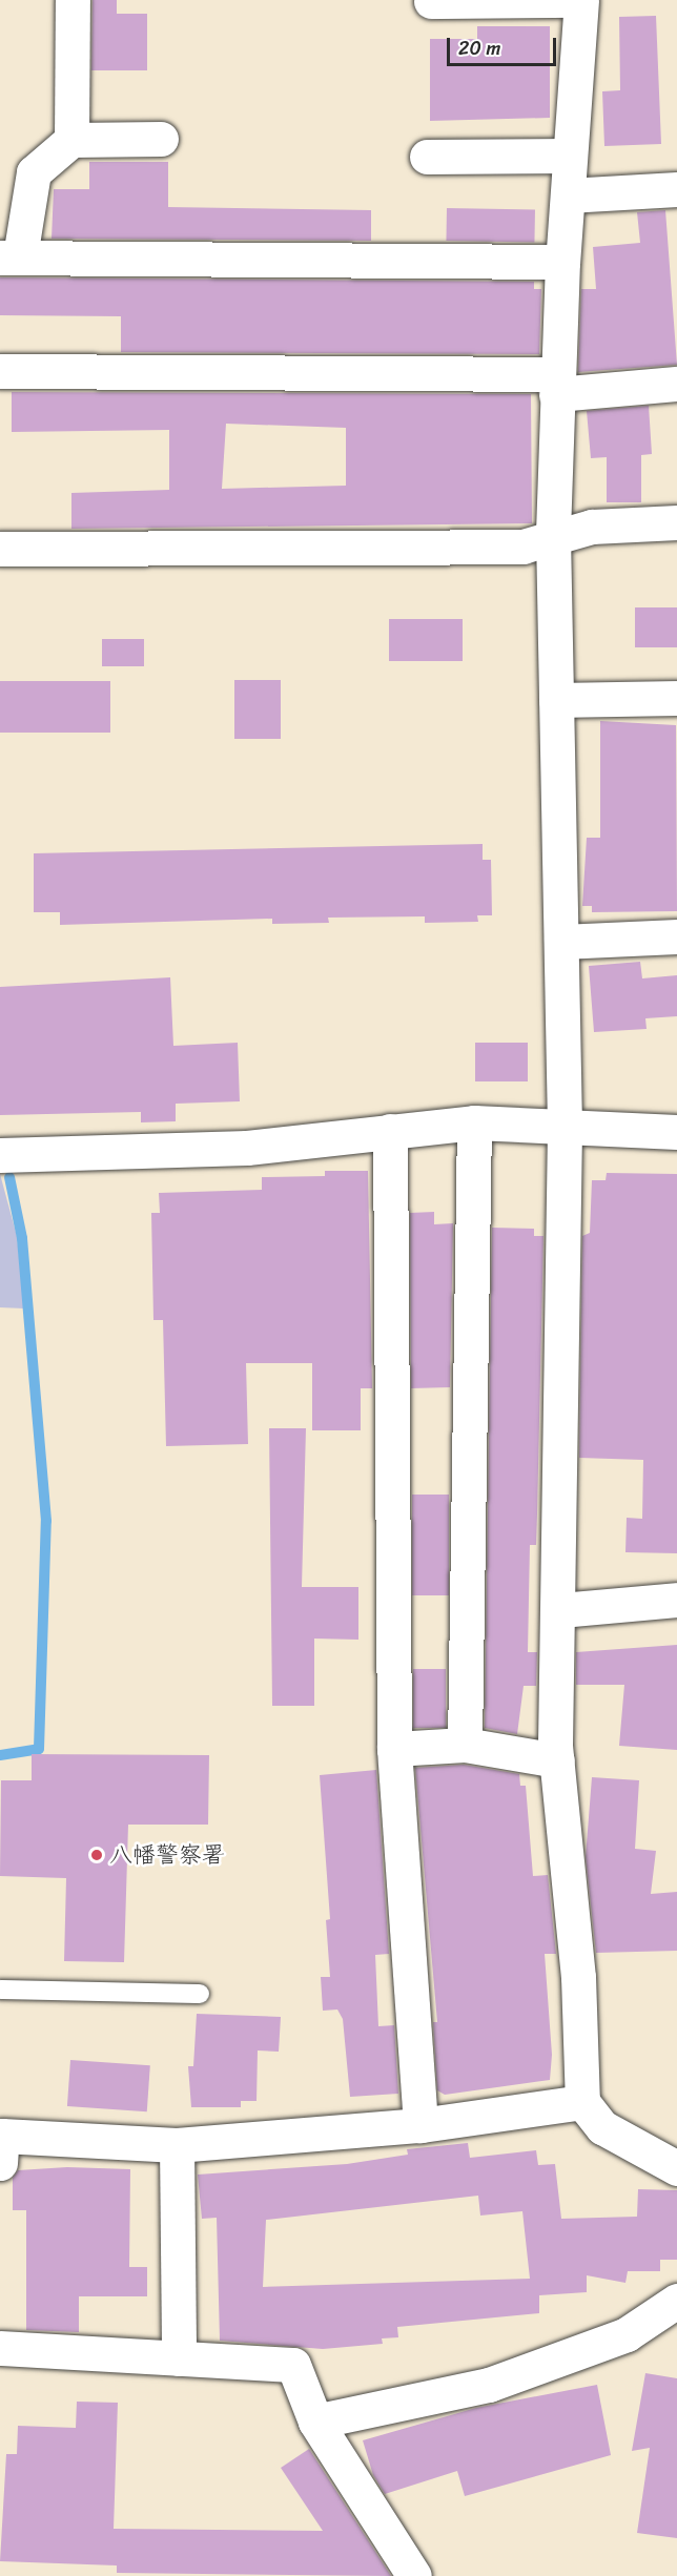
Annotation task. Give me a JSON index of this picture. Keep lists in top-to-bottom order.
{
  "places": ["八幡警察署"],
  "scale_bar": "20 m"
}
